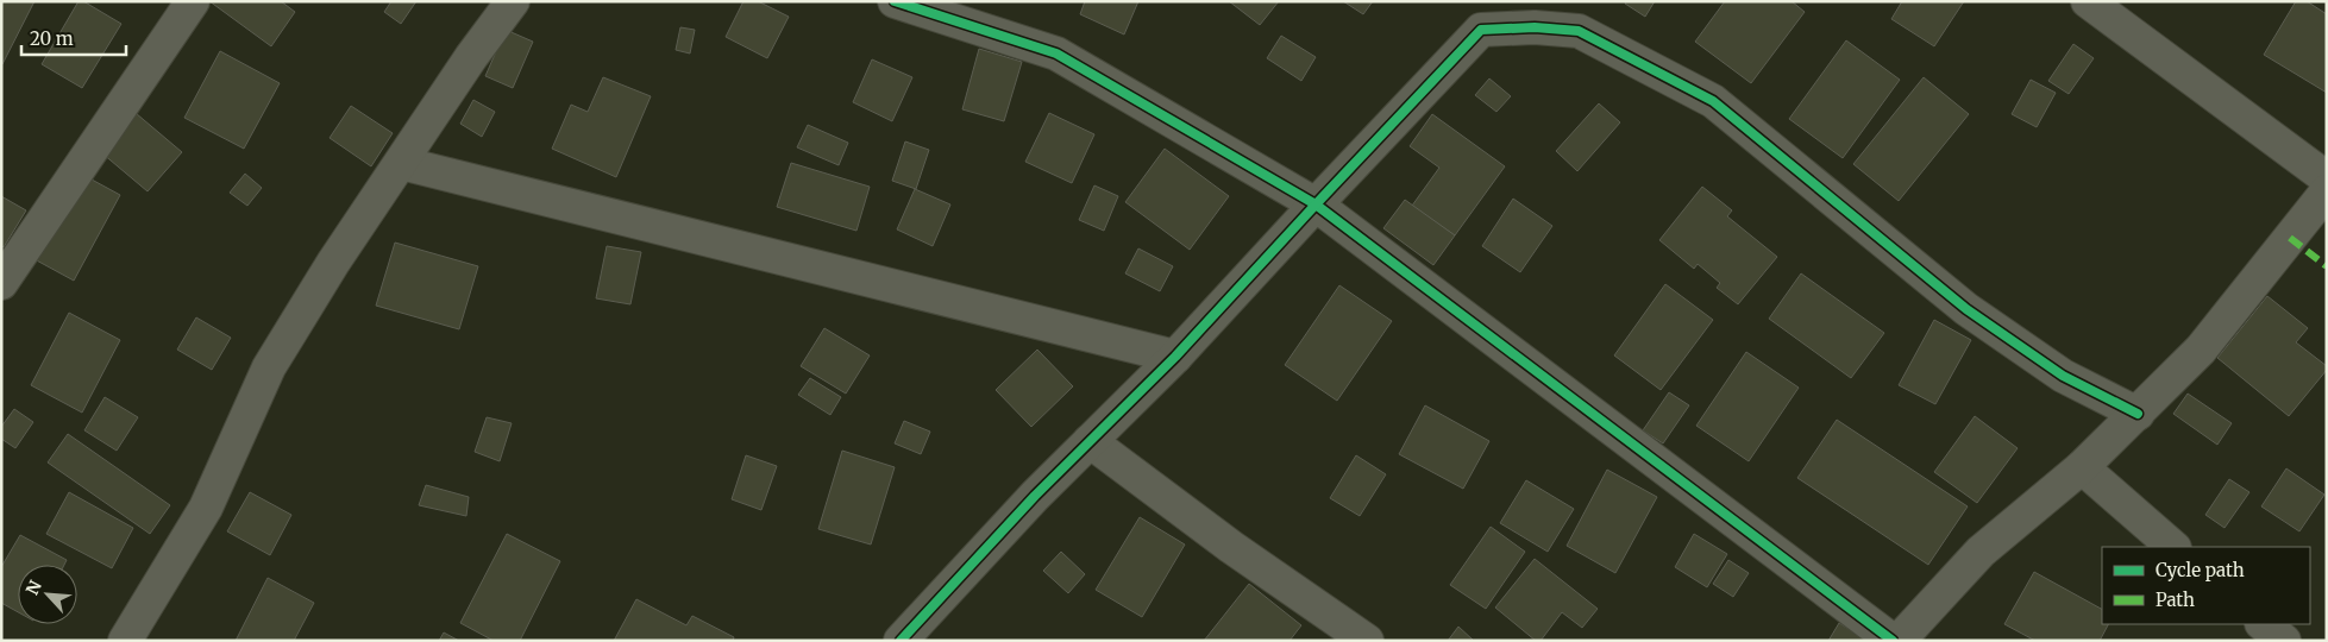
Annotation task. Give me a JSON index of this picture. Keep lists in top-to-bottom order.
{
  "legend": ["Cycle path", "Path"],
  "scale_bar": "20 m",
  "north": "top left"
}
